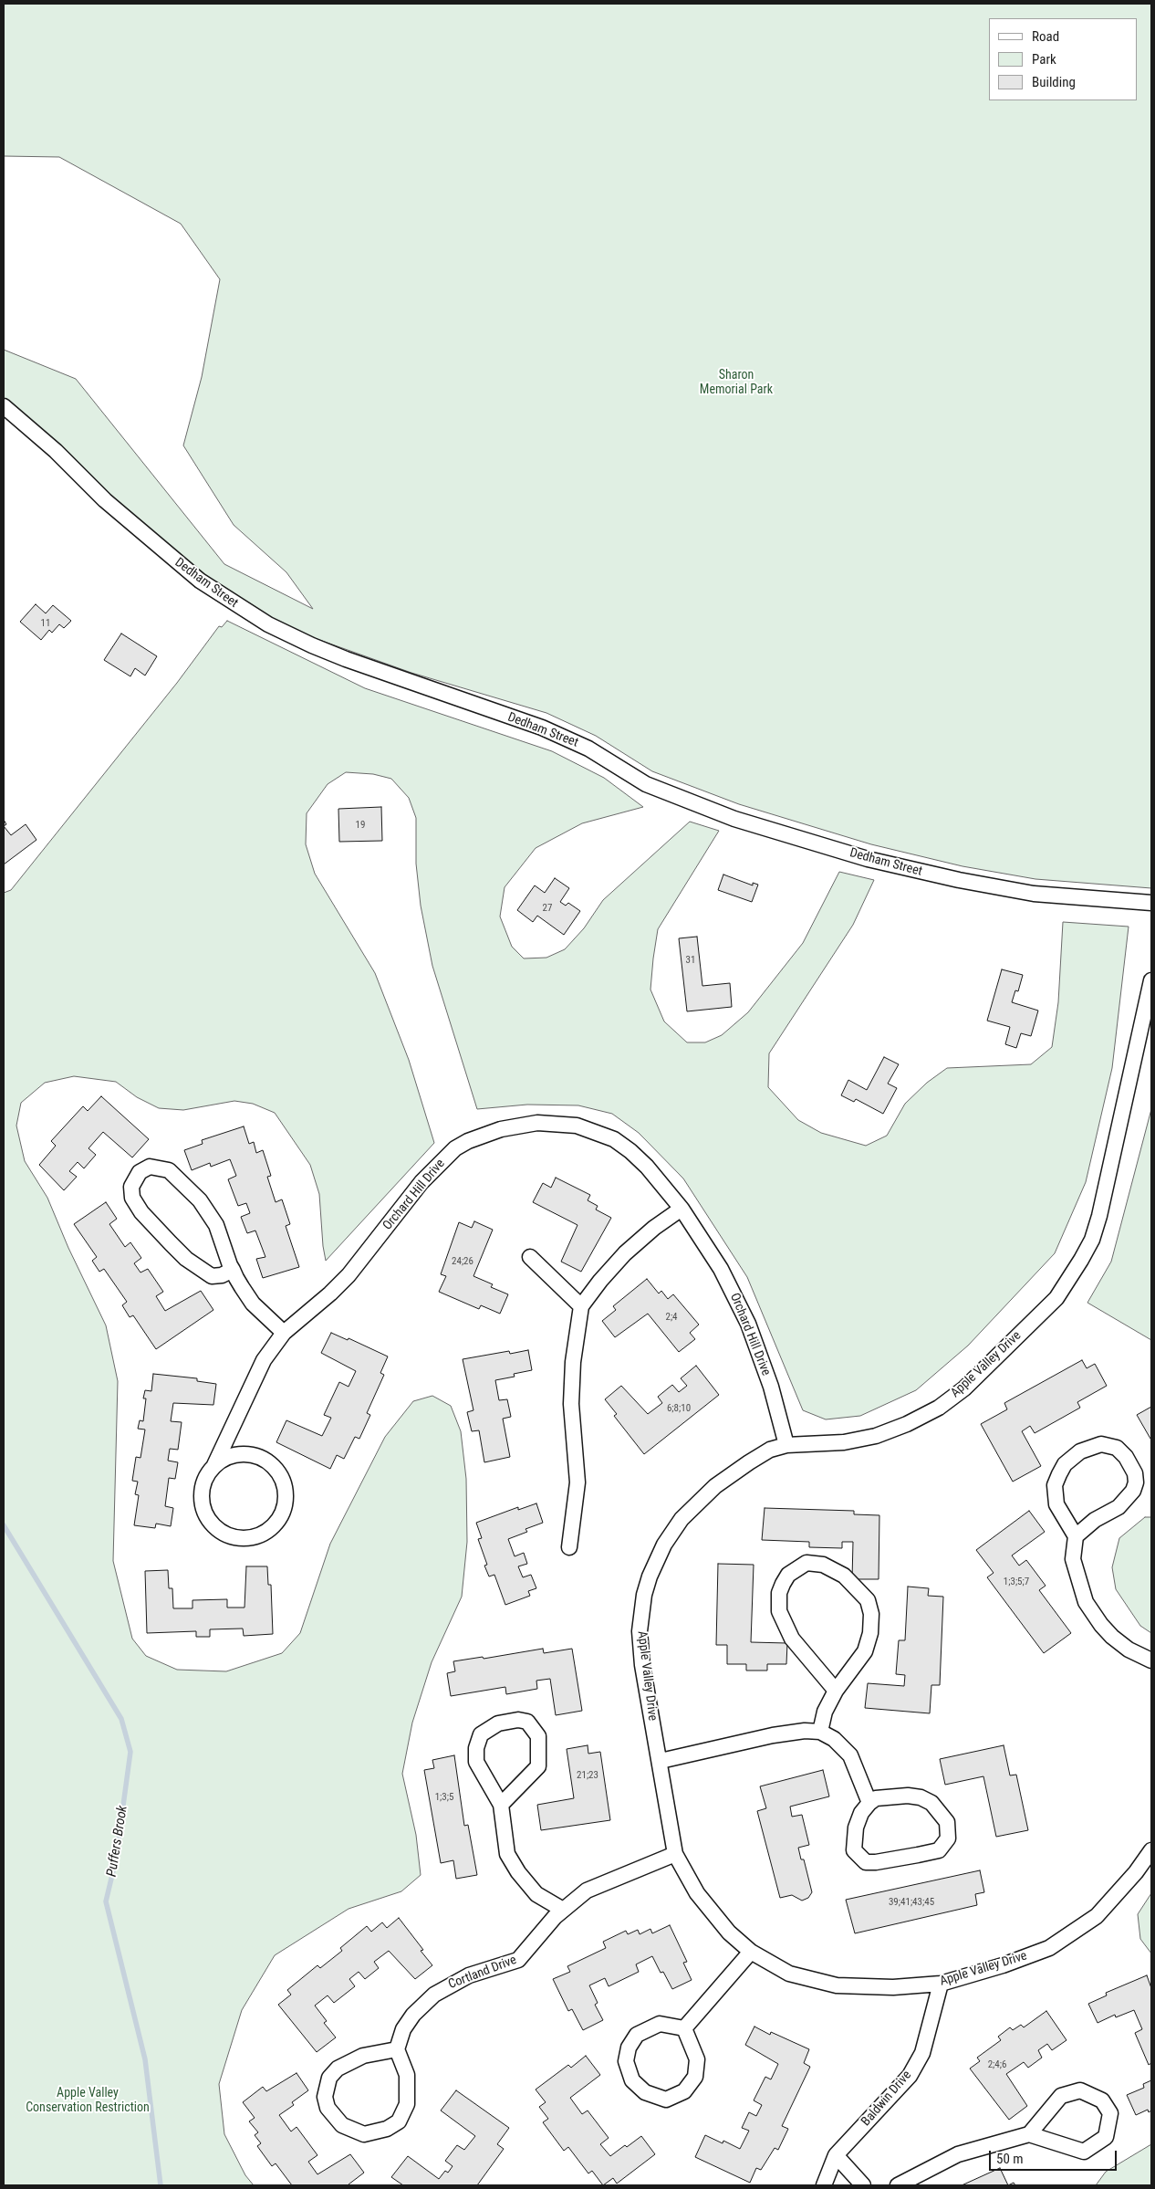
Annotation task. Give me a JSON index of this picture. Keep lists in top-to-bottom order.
{
  "streets": {
    "street": [
      "Dedham Street",
      "Orchard Hill Drive",
      "Apple Valley Drive",
      "Cortland Drive",
      "Baldwin Drive"
    ]
  },
  "crossings": [
    ["Orchard Hill Drive", "Apple Valley Drive"],
    ["Apple Valley Drive", "Cortland Drive"],
    ["Apple Valley Drive", "Baldwin Drive"]
  ],
  "water": ["Puffers Brook"],
  "parks": ["Sharon Memorial Park", "Apple Valley Conservation Restriction"],
  "house_numbers": [
    "11",
    "19",
    "27",
    "31",
    "24;26",
    "2;4",
    "6;8;10",
    "1;3;5;7",
    "21;23",
    "1;3;5",
    "39;41;43;45",
    "2;4;6"
  ],
  "legend": ["Road", "Park", "Building"],
  "scale_bar": "50 m"
}
